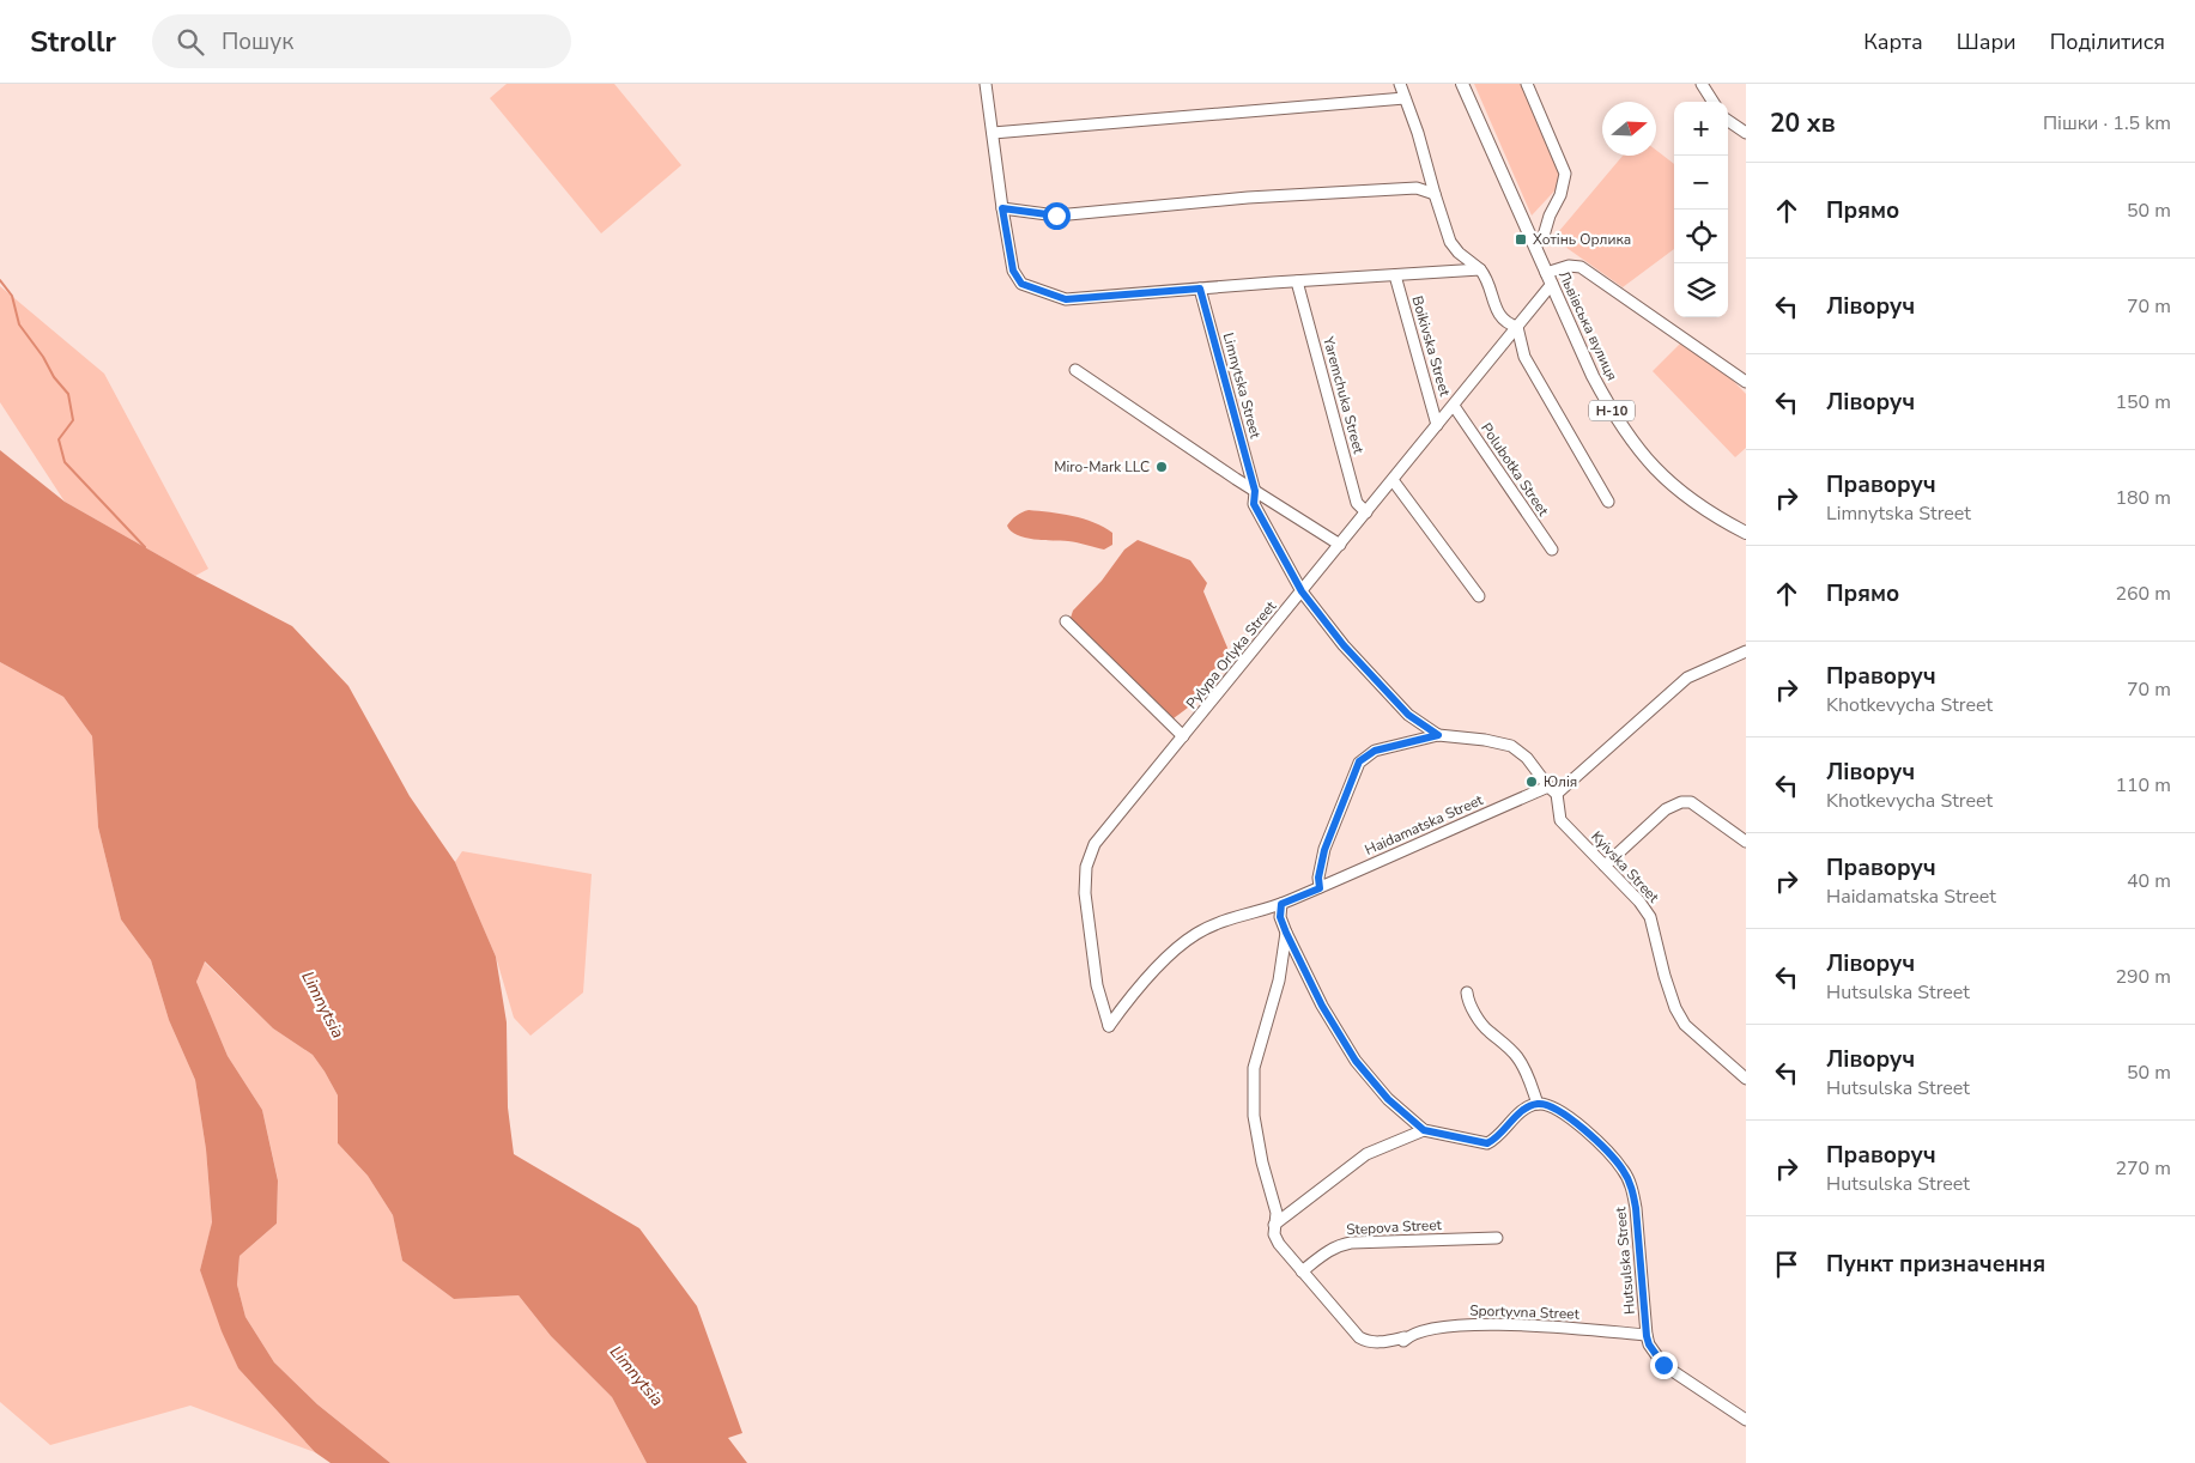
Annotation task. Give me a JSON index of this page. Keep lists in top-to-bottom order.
{
  "streets": {
    "main road": ["Львівська вулиця", "Н-10"],
    "street": [
      "Boikivska Street",
      "Limnytska Street",
      "Yaremchuka Street",
      "Polubotka Street",
      "Pylypa Orlyka Street",
      "Haidamatska Street",
      "Kyivska Street",
      "Stepova Street",
      "Hutsulska Street",
      "Sportyvna Street"
    ]
  },
  "crossings": [
    ["Львівська вулиця", "Pylypa Orlyka Street"],
    ["Boikivska Street", "Pylypa Orlyka Street"],
    ["Limnytska Street", "Pylypa Orlyka Street"],
    ["Yaremchuka Street", "Pylypa Orlyka Street"],
    ["Polubotka Street", "Pylypa Orlyka Street"],
    ["Pylypa Orlyka Street", "Haidamatska Street"],
    ["Haidamatska Street", "Kyivska Street"],
    ["Stepova Street", "Sportyvna Street"],
    ["Hutsulska Street", "Sportyvna Street"]
  ],
  "water": ["Limnytsia"],
  "places": {
    "transit": ["Хотінь Орлика"],
    "other": ["Miro-Mark LLC", "Юлія"]
  },
  "north": "right",
  "page": {
    "header": "Strollr",
    "search": "Пошук",
    "nav": ["Карта", "Шари", "Поділитися"],
    "heading": ["20 хв", "Пішки · 1.5 km"],
    "map_buttons": ["+", "−"],
    "list": [
      ["Прямо", "50 m"],
      ["Ліворуч", "70 m"],
      ["Ліворуч", "150 m"],
      ["Праворуч", "Limnytska Street", "180 m"],
      ["Прямо", "260 m"],
      ["Праворуч", "Khotkevycha Street", "70 m"],
      ["Ліворуч", "Khotkevycha Street", "110 m"],
      ["Праворуч", "Haidamatska Street", "40 m"],
      ["Ліворуч", "Hutsulska Street", "290 m"],
      ["Ліворуч", "Hutsulska Street", "50 m"],
      ["Праворуч", "Hutsulska Street", "270 m"],
      "Пункт призначення"
    ]
  }
}
